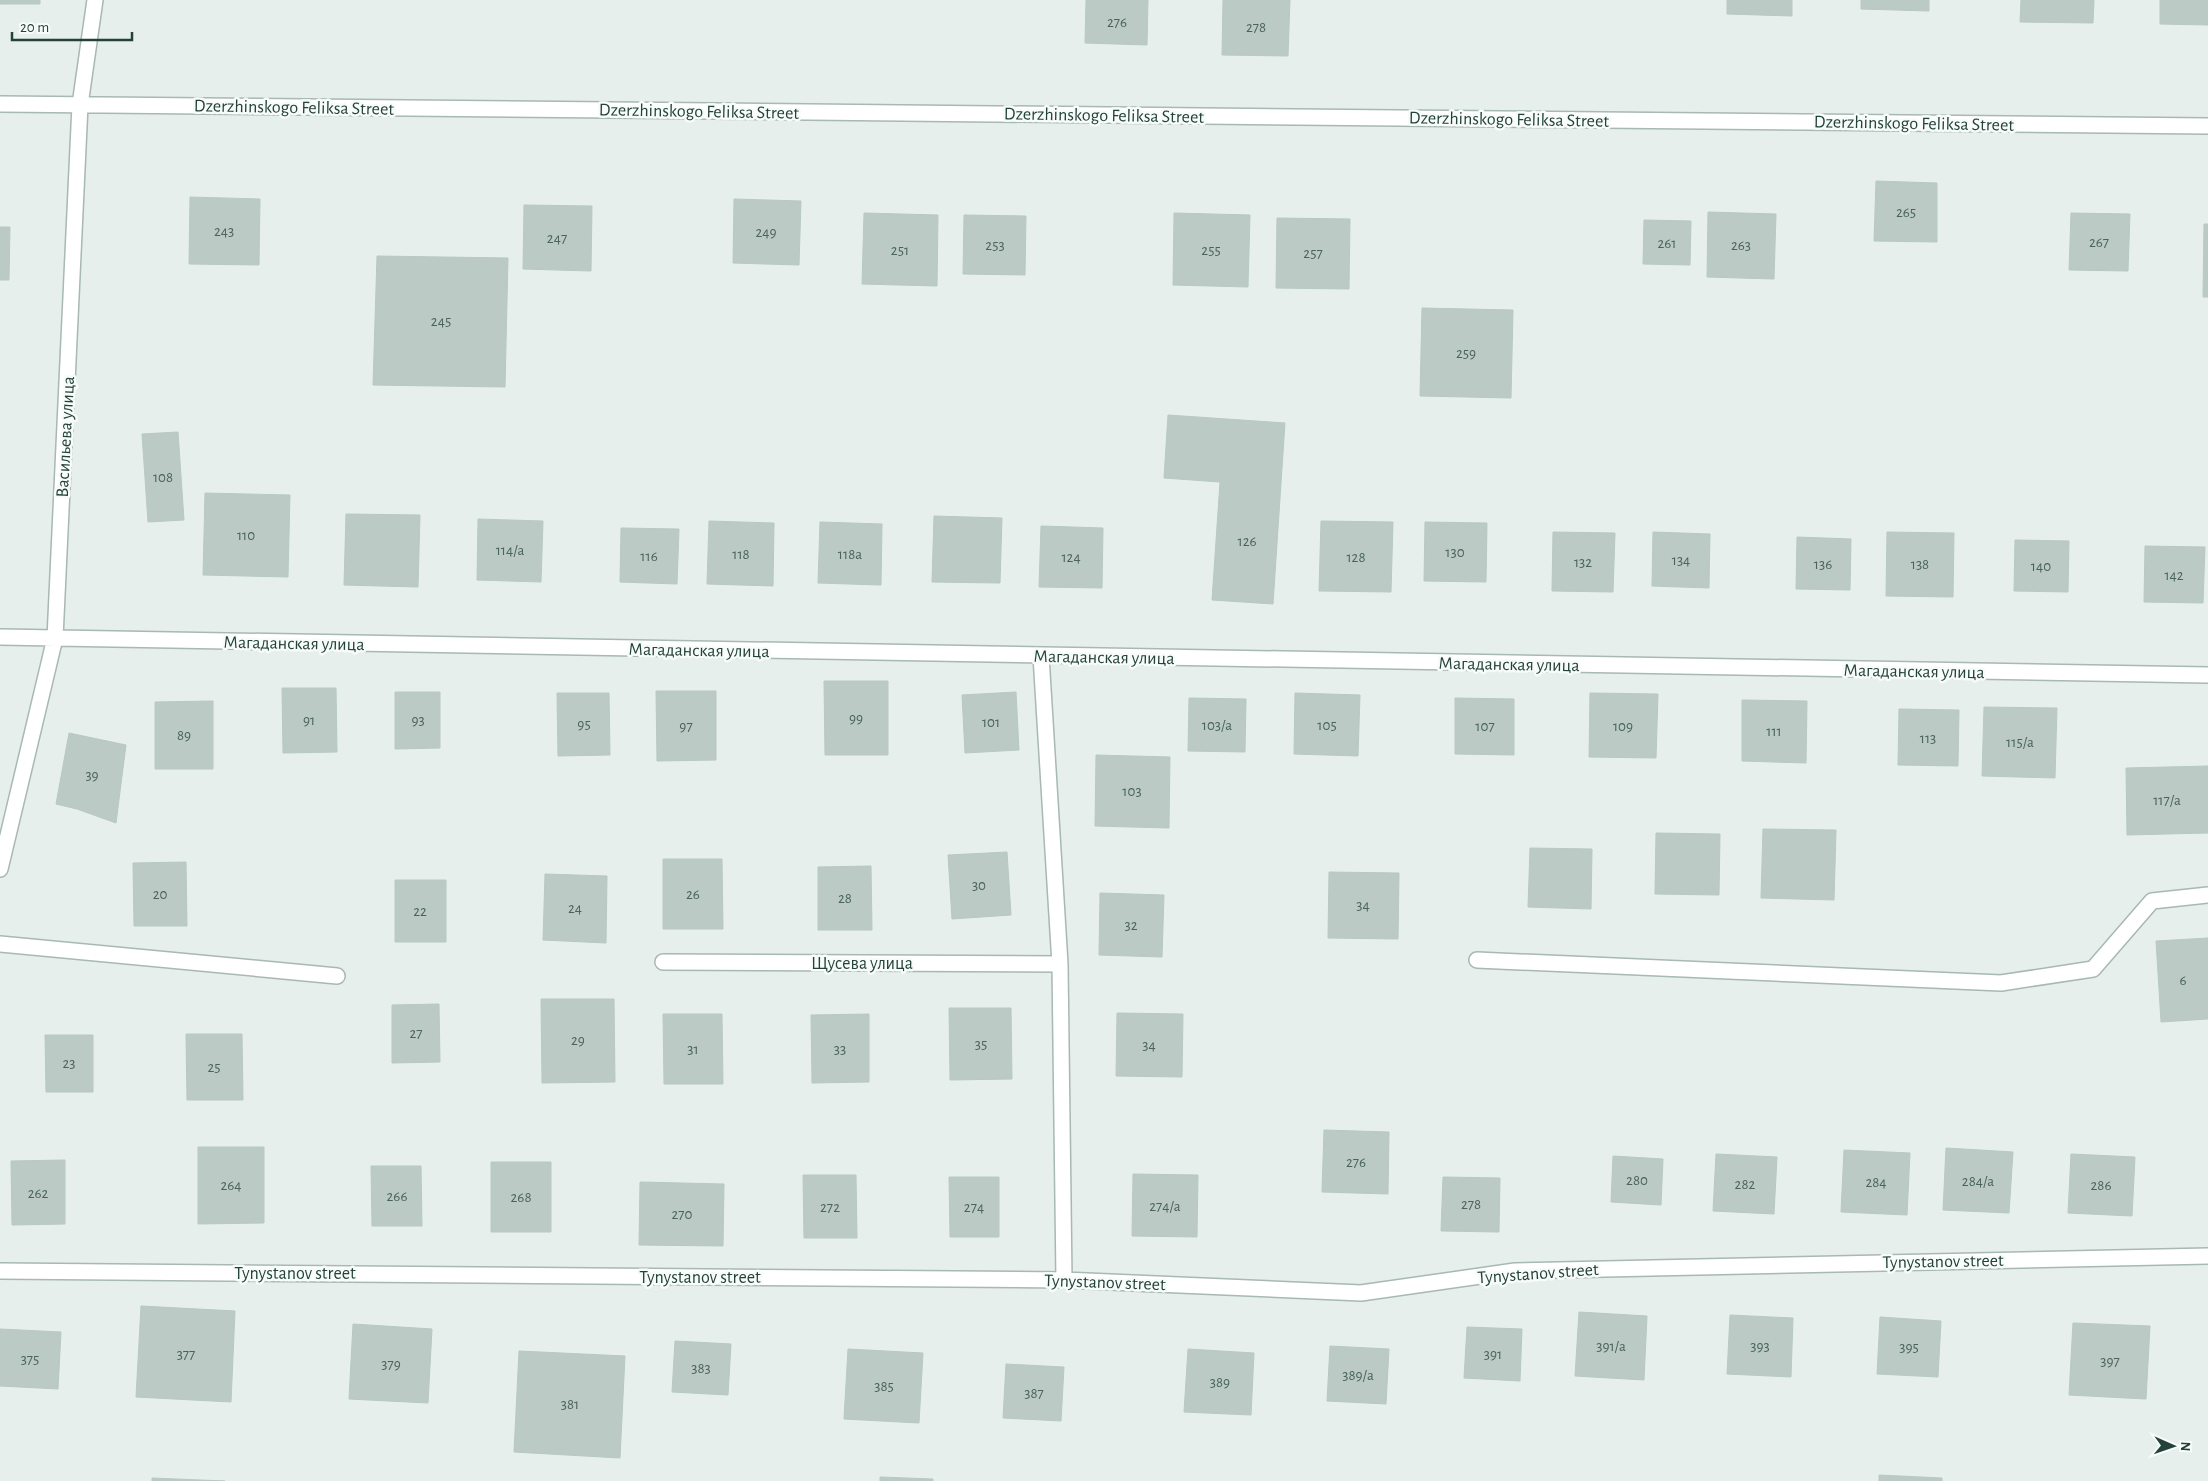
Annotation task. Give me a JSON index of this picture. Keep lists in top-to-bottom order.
{
  "streets": {
    "street": [
      "Dzerzhinskogo Feliksa Street",
      "Васильева улица",
      "Магаданская улица",
      "Щусева улица",
      "Tynystanov street"
    ]
  },
  "crossings": [
    ["Dzerzhinskogo Feliksa Street", "Васильева улица"],
    ["Васильева улица", "Магаданская улица"]
  ],
  "house_numbers": [
    "276",
    "278",
    "265",
    "243",
    "249",
    "247",
    "267",
    "261",
    "253",
    "263",
    "251",
    "255",
    "257",
    "245",
    "259",
    "108",
    "110",
    "126",
    "114/а",
    "130",
    "118",
    "118а",
    "116",
    "124",
    "128",
    "134",
    "132",
    "136",
    "138",
    "140",
    "142",
    "99",
    "91",
    "93",
    "101",
    "95",
    "103/а",
    "105",
    "97",
    "107",
    "109",
    "111",
    "89",
    "113",
    "115/а",
    "39",
    "103",
    "117/а",
    "30",
    "20",
    "26",
    "28",
    "34",
    "24",
    "22",
    "32",
    "6",
    "27",
    "29",
    "35",
    "34",
    "31",
    "33",
    "23",
    "25",
    "276",
    "280",
    "284/а",
    "284",
    "282",
    "264",
    "286",
    "262",
    "266",
    "268",
    "278",
    "274/а",
    "272",
    "274",
    "270",
    "391/а",
    "393",
    "395",
    "377",
    "391",
    "375",
    "397",
    "379",
    "383",
    "389/а",
    "389",
    "385",
    "387",
    "381"
  ],
  "scale_bar": "20 m",
  "north": "right"
}
